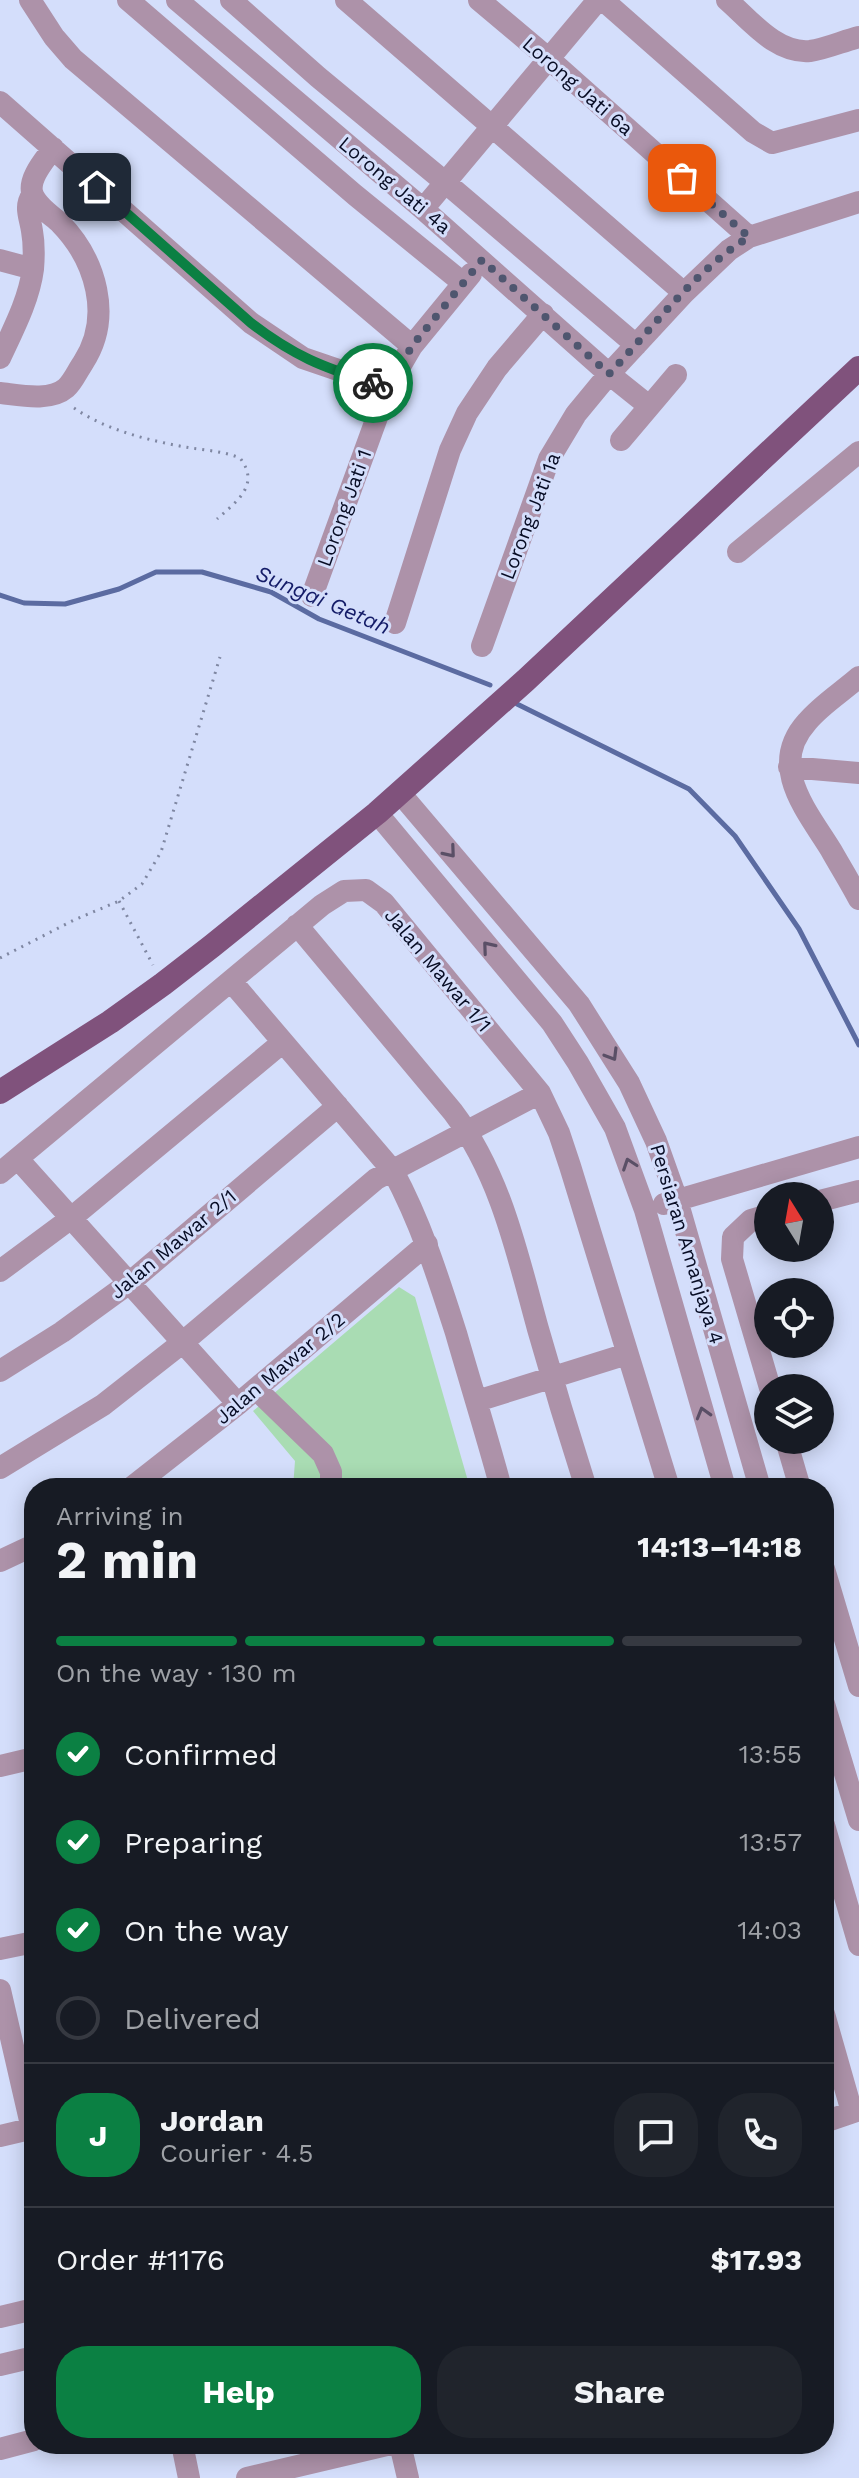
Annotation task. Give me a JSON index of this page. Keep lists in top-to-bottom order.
{
  "streets": {
    "street": [
      "Lorong Jati 6a",
      "Lorong Jati 4a",
      "Lorong Jati 1",
      "Lorong Jati 1a",
      "Jalan Mawar 1/1",
      "Jalan Mawar 2/1",
      "Persiaran Amanjaya 4",
      "Jalan Mawar 2/2"
    ]
  },
  "crossings": [
    ["Lorong Jati 6a", "Lorong Jati 1a"],
    ["Lorong Jati 4a", "Lorong Jati 1"],
    ["Lorong Jati 4a", "Lorong Jati 1a"]
  ],
  "water": ["Sungai Getah"],
  "north": "top",
  "page": {
    "heading": ["2 min", "Arriving in", "14:13–14:18"],
    "panel": [
      "Jordan",
      "Courier · 4.5",
      "Order #1176",
      "$17.93"
    ],
    "bar": "On the way · 130 m",
    "list": [
      ["Confirmed", "13:55"],
      ["Preparing", "13:57"],
      ["On the way", "14:03"],
      "Delivered"
    ],
    "round": "J",
    "buttons": ["Help", "Share"]
  }
}
